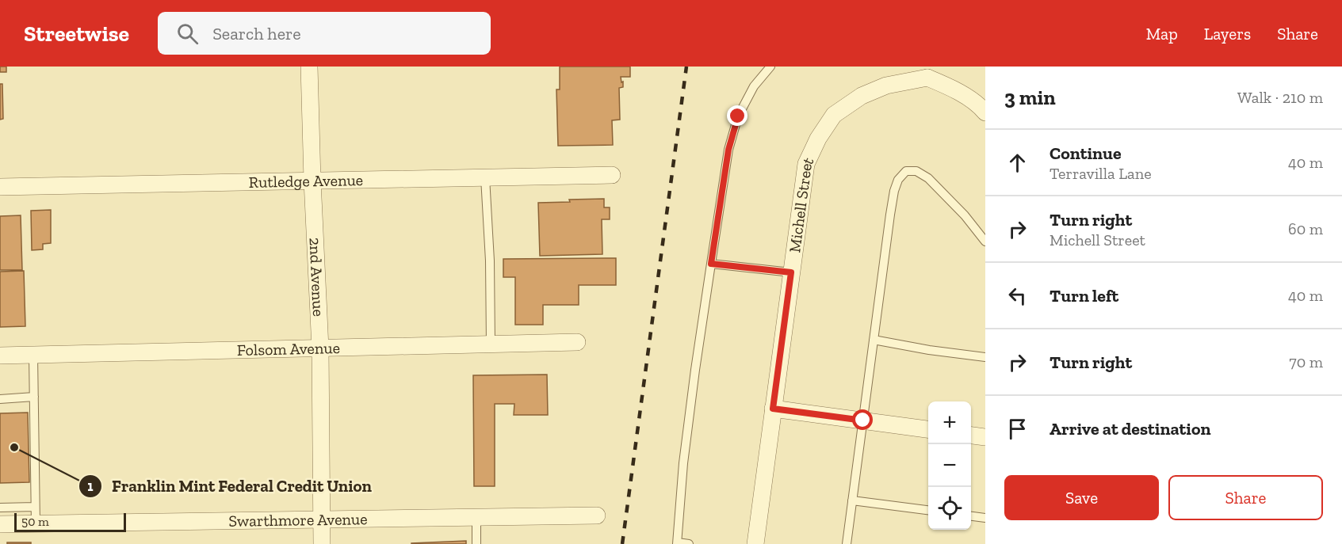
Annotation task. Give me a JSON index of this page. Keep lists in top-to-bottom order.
{
  "streets": {
    "street": [
      "Rutledge Avenue",
      "Michell Street",
      "2nd Avenue",
      "Folsom Avenue",
      "Swarthmore Avenue"
    ]
  },
  "crossings": [
    ["Rutledge Avenue", "2nd Avenue"],
    ["2nd Avenue", "Folsom Avenue"],
    ["2nd Avenue", "Swarthmore Avenue"]
  ],
  "places": ["Franklin Mint Federal Credit Union"],
  "scale_bar": "50 m",
  "page": {
    "header": "Streetwise",
    "search": "Search here",
    "nav": ["Map", "Layers", "Share"],
    "heading": ["3 min", "Walk · 210 m"],
    "list": [
      ["Continue", "Terravilla Lane", "40 m"],
      ["Turn right", "Michell Street", "60 m"],
      ["Turn left", "40 m"],
      ["Turn right", "70 m"],
      "Arrive at destination"
    ],
    "map_buttons": ["+", "−"],
    "buttons": ["Save", "Share"],
    "scale": "50 m"
  }
}
